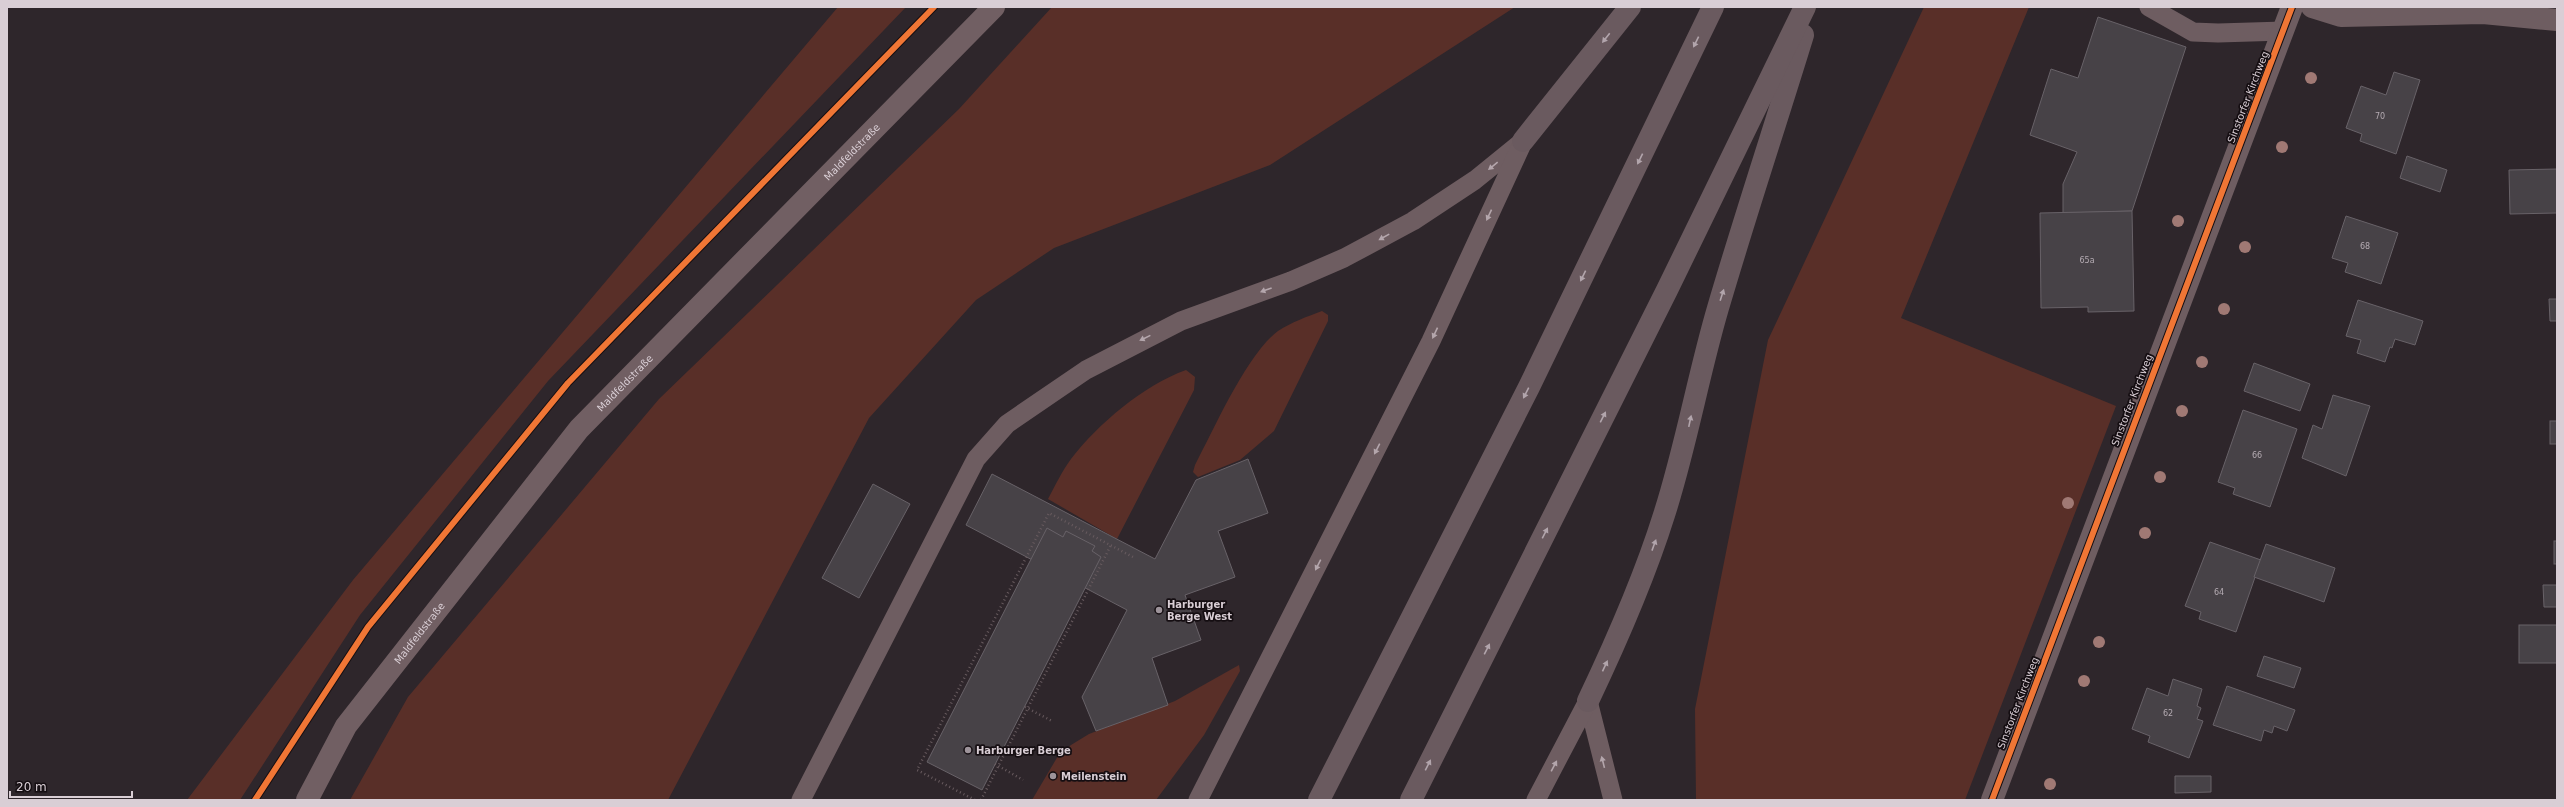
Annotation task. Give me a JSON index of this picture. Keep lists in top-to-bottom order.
{
  "streets": {
    "main road": ["Maldfeldstraße"],
    "street": ["Sinstorfer Kirchweg"]
  },
  "places": ["Harburger Berge West", "Harburger Berge", "Meilenstein"],
  "house_numbers": [
    "70",
    "68",
    "65a",
    "66",
    "64",
    "62"
  ],
  "scale_bar": "20 m"
}
